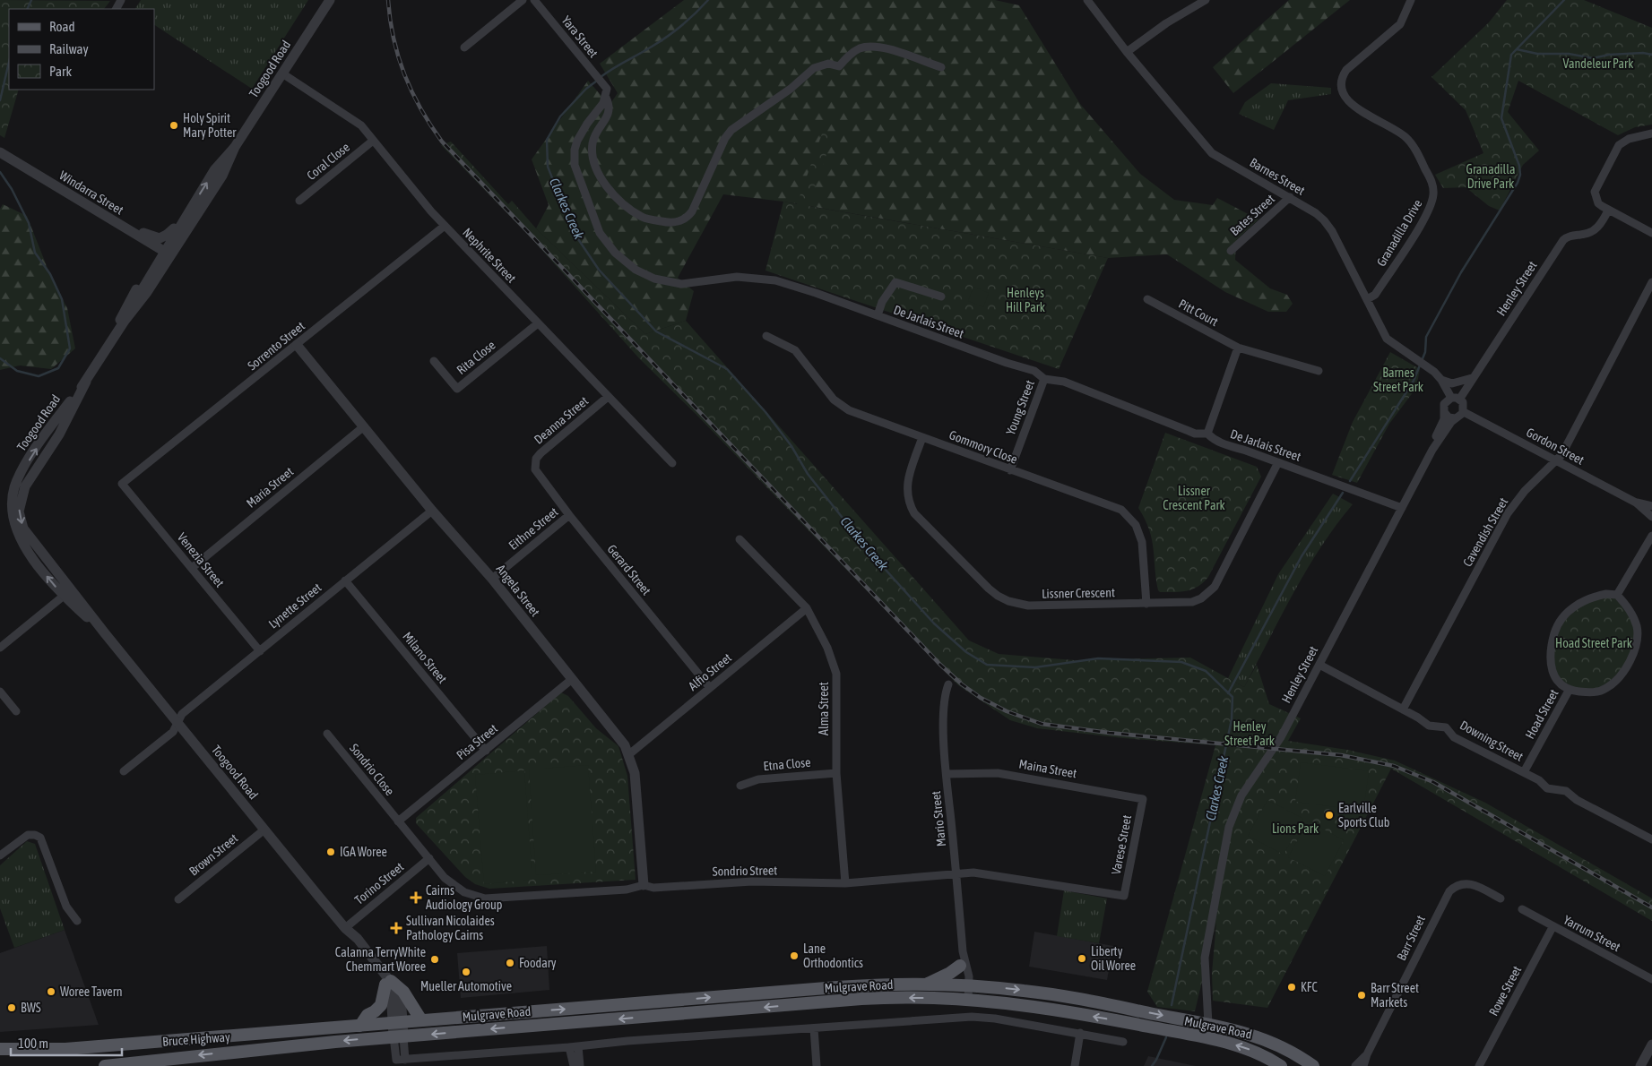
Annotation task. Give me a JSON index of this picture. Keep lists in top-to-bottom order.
{
  "streets": {
    "main road": ["Mulgrave Road", "Bruce Highway"],
    "street": [
      "Yara Street",
      "Toogood Road",
      "Coral Close",
      "Barnes Street",
      "Windarra Street",
      "Bates Street",
      "Granadilla Drive",
      "Nephrite Street",
      "Henley Street",
      "Pitt Court",
      "De Jarlais Street",
      "Sorrento Street",
      "Rita Close",
      "Young Street",
      "Deanna Street",
      "Gordon Street",
      "Gommory Close",
      "Maria Street",
      "Eithne Street",
      "Cavendish Street",
      "Venezia Street",
      "Gerard Street",
      "Angela Street",
      "Lissner Crescent",
      "Lynette Street",
      "Milano Street",
      "Alfio Street",
      "Alma Street",
      "Hoad Street",
      "Downing Street",
      "Pisa Street",
      "Etna Close",
      "Maina Street",
      "Sondrio Close",
      "Mario Street",
      "Varese Street",
      "Brown Street",
      "Sondrio Street",
      "Torino Street",
      "Yarrum Street",
      "Barr Street",
      "Rowe Street"
    ]
  },
  "crossings": [
    ["Yara Street", "De Jarlais Street"],
    ["Toogood Road", "Windarra Street"],
    ["Toogood Road", "Nephrite Street"],
    ["Toogood Road", "Lynette Street"],
    ["Toogood Road", "Brown Street"],
    ["Toogood Road", "Torino Street"],
    ["Toogood Road", "Mulgrave Road"],
    ["Toogood Road", "Bruce Highway"],
    ["Coral Close", "Nephrite Street"],
    ["Barnes Street", "Bates Street"],
    ["Barnes Street", "Granadilla Drive"],
    ["Barnes Street", "Henley Street"],
    ["Barnes Street", "Gordon Street"],
    ["Nephrite Street", "Sorrento Street"],
    ["Nephrite Street", "Rita Close"],
    ["Nephrite Street", "Deanna Street"],
    ["Henley Street", "De Jarlais Street"],
    ["Henley Street", "Gordon Street"],
    ["Henley Street", "Downing Street"],
    ["Henley Street", "Mulgrave Road"],
    ["De Jarlais Street", "Young Street"],
    ["De Jarlais Street", "Lissner Crescent"],
    ["Sorrento Street", "Venezia Street"],
    ["Sorrento Street", "Angela Street"],
    ["Young Street", "Gommory Close"],
    ["Deanna Street", "Gerard Street"],
    ["Gordon Street", "Cavendish Street"],
    ["Gommory Close", "Lissner Crescent"],
    ["Maria Street", "Venezia Street"],
    ["Maria Street", "Angela Street"],
    ["Eithne Street", "Gerard Street"],
    ["Eithne Street", "Angela Street"],
    ["Cavendish Street", "Downing Street"],
    ["Venezia Street", "Lynette Street"],
    ["Gerard Street", "Alfio Street"],
    ["Angela Street", "Lynette Street"],
    ["Angela Street", "Alfio Street"],
    ["Angela Street", "Pisa Street"],
    ["Angela Street", "Sondrio Street"],
    ["Lynette Street", "Milano Street"],
    ["Milano Street", "Pisa Street"],
    ["Alfio Street", "Alma Street"],
    ["Alma Street", "Etna Close"],
    ["Alma Street", "Sondrio Street"],
    ["Hoad Street", "Downing Street"],
    ["Pisa Street", "Sondrio Close"],
    ["Pisa Street", "Sondrio Street"],
    ["Maina Street", "Mario Street"],
    ["Maina Street", "Varese Street"],
    ["Sondrio Close", "Sondrio Street"],
    ["Mario Street", "Sondrio Street"],
    ["Mario Street", "Mulgrave Road"],
    ["Varese Street", "Sondrio Street"],
    ["Sondrio Street", "Torino Street"],
    ["Yarrum Street", "Rowe Street"],
    ["Mulgrave Road", "Bruce Highway"]
  ],
  "water": ["Clarkes Creek"],
  "parks": [
    "Vandeleur Park",
    "Granadilla Drive Park",
    "Henleys Hill Park",
    "Barnes Street Park",
    "Lissner Crescent Park",
    "Hoad Street Park",
    "Henley Street Park",
    "Lions Park"
  ],
  "places": {
    "other": [
      "Holy Spirit Mary Potter",
      "Earlville Sports Club",
      "IGA Woree",
      "Lane Orthodontics",
      "Liberty Oil Woree",
      "Calanna TerryWhite Chemmart Woree",
      "Foodary",
      "Mueller Automotive",
      "KFC",
      "Woree Tavern",
      "Barr Street Markets",
      "BWS"
    ],
    "health": ["Cairns Audiology Group", "Sullivan Nicolaides Pathology Cairns"]
  },
  "legend": ["Road", "Railway", "Park"],
  "scale_bar": "100 m"
}
